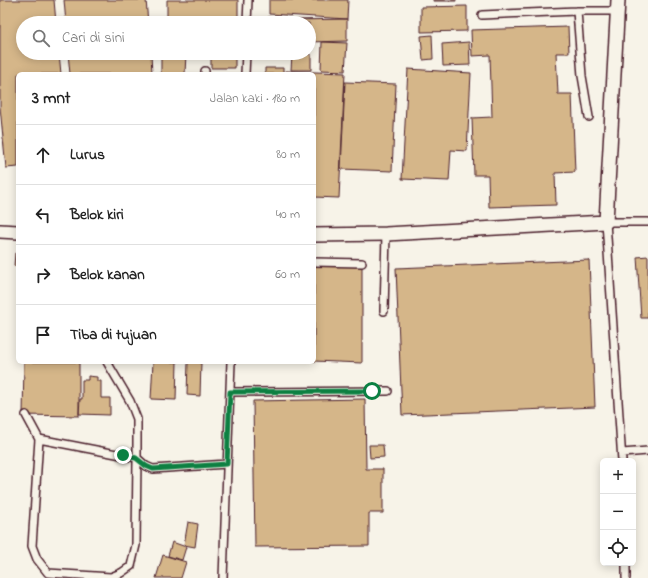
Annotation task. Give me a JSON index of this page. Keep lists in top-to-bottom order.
{
  "page": {
    "search": "Cari di sini",
    "heading": ["3 mnt", "Jalan kaki · 180 m"],
    "list": [
      ["Lurus", "80 m"],
      ["Belok kiri", "40 m"],
      ["Belok kanan", "60 m"],
      "Tiba di tujuan"
    ],
    "map_buttons": ["+", "−"]
  }
}
